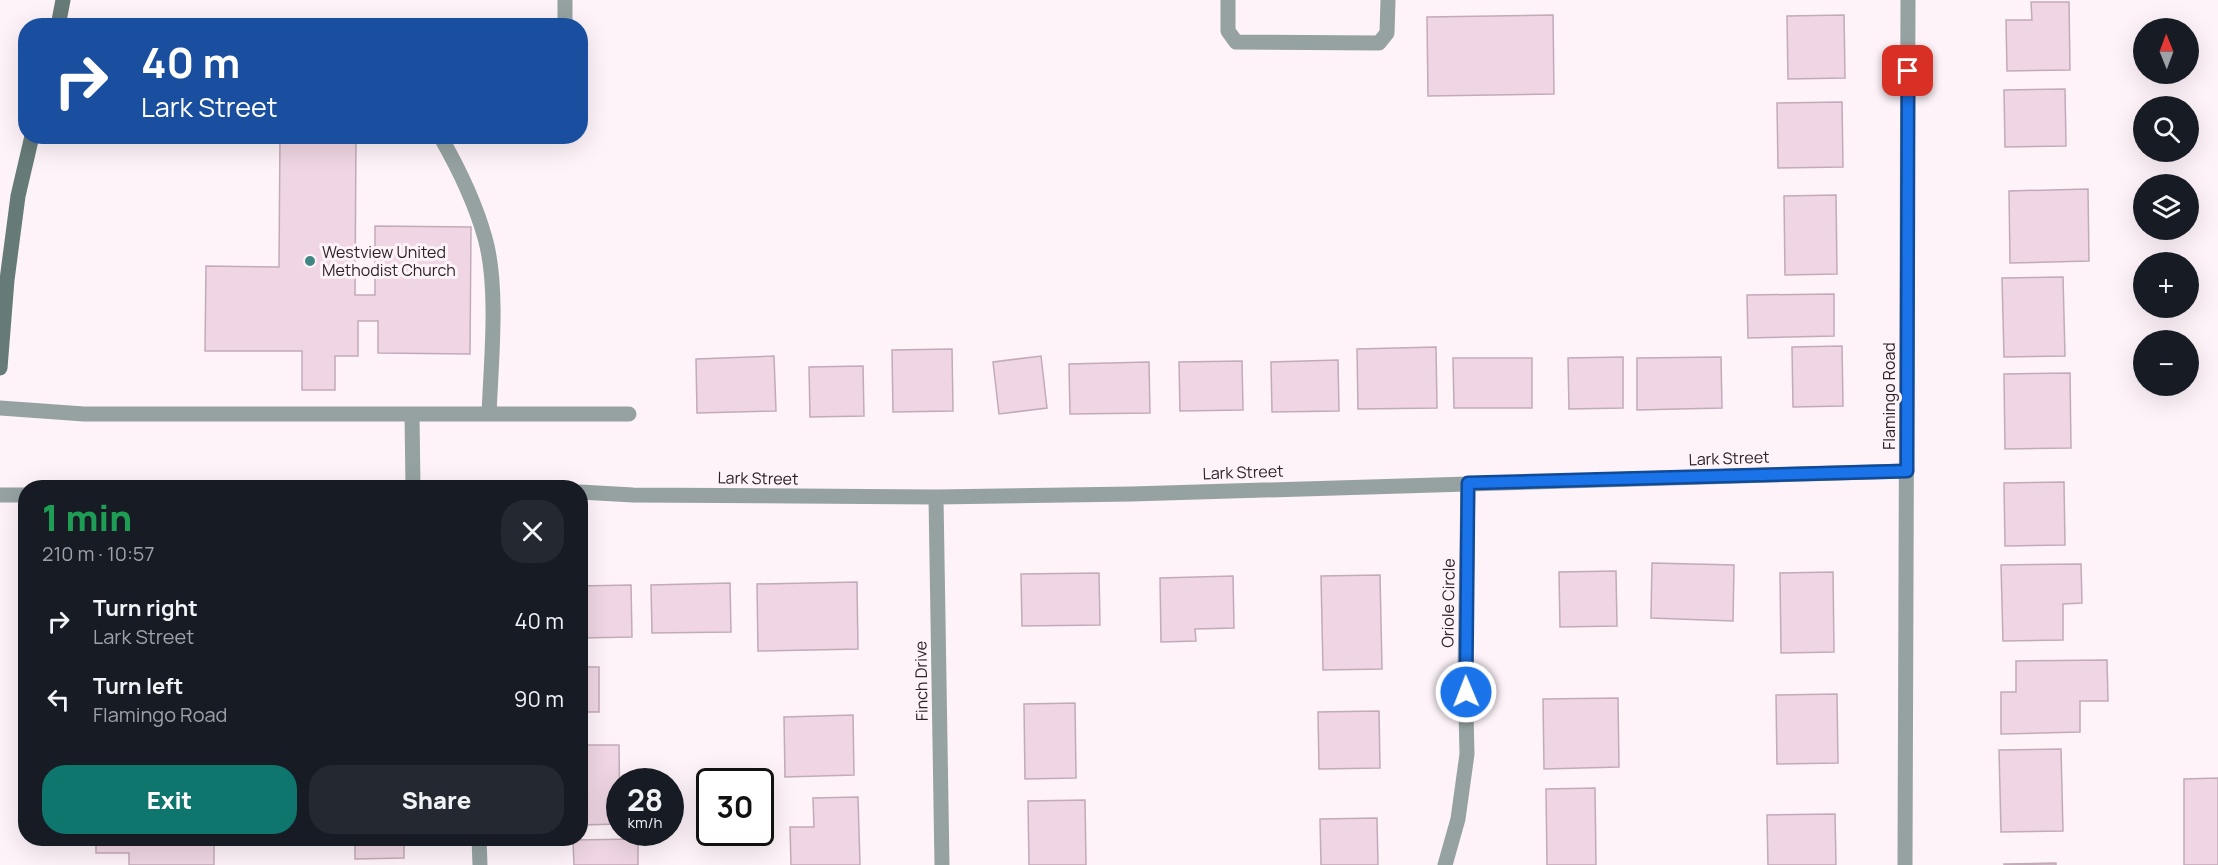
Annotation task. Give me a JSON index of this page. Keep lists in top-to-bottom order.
{
  "streets": {
    "street": [
      "Flamingo Road",
      "Lark Street",
      "Oriole Circle",
      "Finch Drive"
    ]
  },
  "crossings": [
    ["Flamingo Road", "Lark Street"],
    ["Lark Street", "Oriole Circle"],
    ["Lark Street", "Finch Drive"]
  ],
  "places": ["Westview United Methodist Church"],
  "north": "top",
  "page": {
    "map_buttons": ["+", "−"],
    "turn": ["40 m", "Lark Street"],
    "heading": ["1 min", "210 m · 10:57"],
    "list": [
      {
        "name": "Turn right",
        "note": "Lark Street",
        "value": "40 m"
      },
      {
        "name": "Turn left",
        "note": "Flamingo Road",
        "value": "90 m"
      }
    ],
    "buttons": ["Exit", "Share"],
    "speed": "28 km/h",
    "limit": "30"
  }
}
